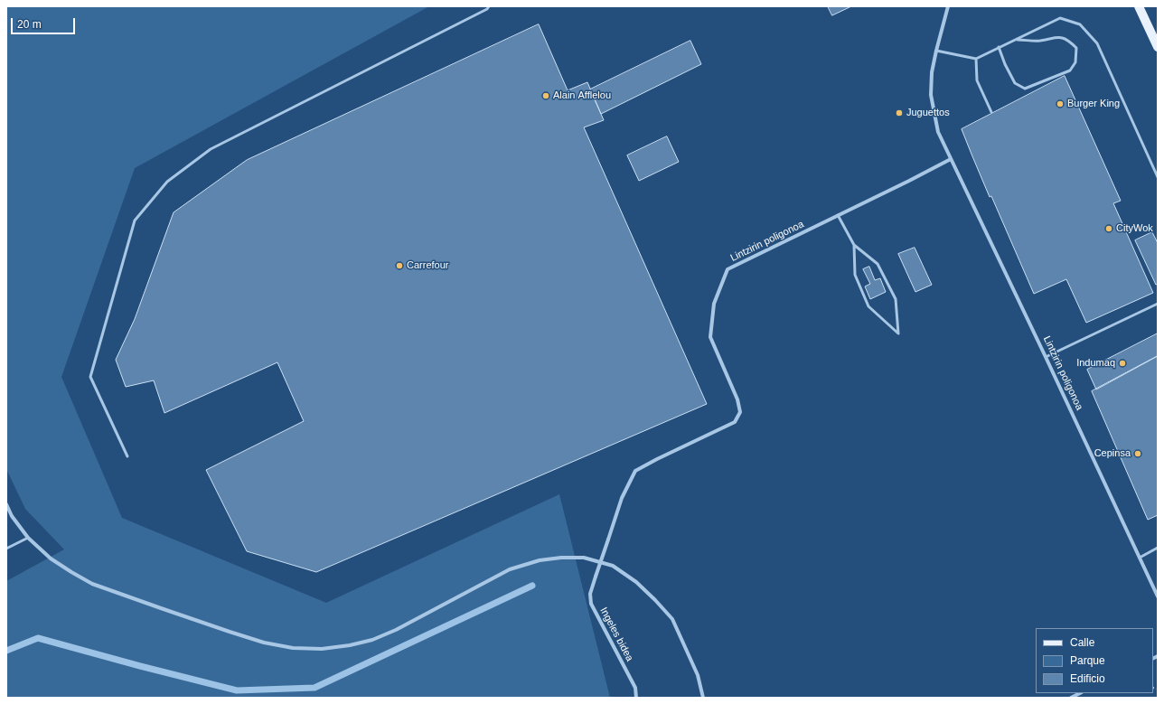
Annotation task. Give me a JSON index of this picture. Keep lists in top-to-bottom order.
{
  "streets": {
    "street": ["Lintzirin poligonoa", "Ingeles bidea"]
  },
  "crossings": [
    ["Lintzirin poligonoa", "Ingeles bidea"]
  ],
  "places": [
    "Alain Afflelou",
    "Burger King",
    "Juguettos",
    "CityWok",
    "Carrefour",
    "Indumaq",
    "Cepinsa"
  ],
  "legend": ["Calle", "Parque", "Edificio"],
  "scale_bar": "20 m"
}
